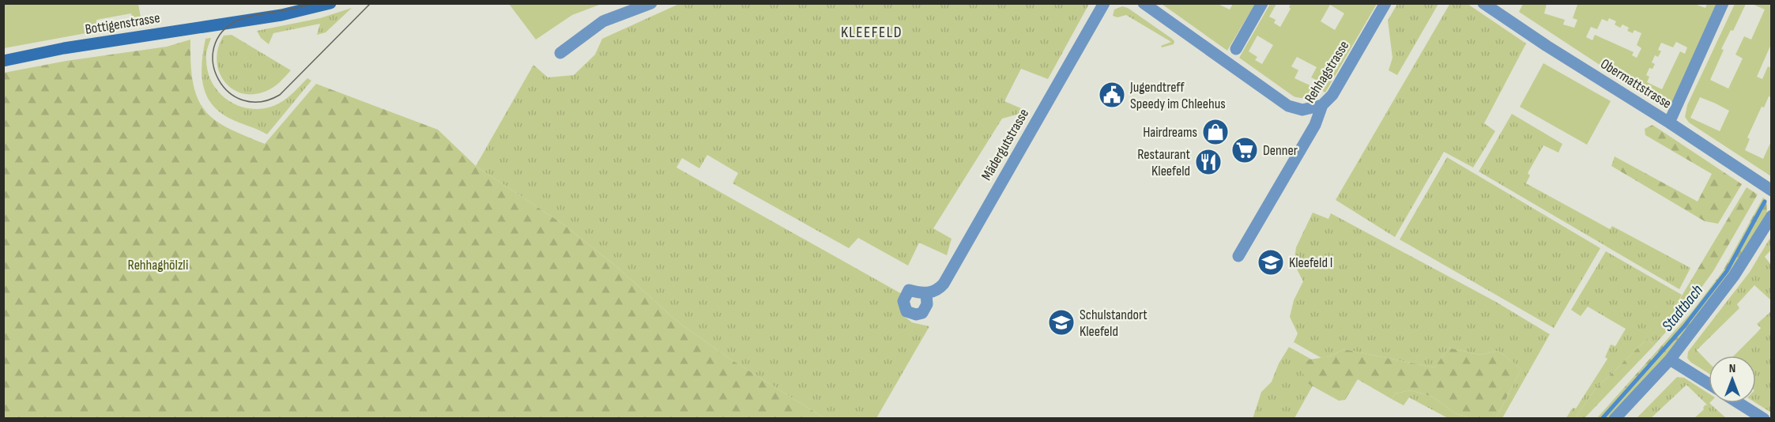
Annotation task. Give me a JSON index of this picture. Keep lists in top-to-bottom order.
{
  "streets": {
    "street": [
      "Bottigenstrasse",
      "Rehhagstrasse",
      "Obermattstrasse",
      "Mädergutstrasse"
    ]
  },
  "districts": ["KLEEFELD"],
  "water": ["Stadtbach"],
  "parks": ["Rehhaghölzli"],
  "places": {
    "public building": ["Jugendtreff Speedy im Chleehus"],
    "shop": ["Hairdreams"],
    "supermarket": ["Denner"],
    "restaurant": ["Restaurant Kleefeld"],
    "school or university": ["Kleefeld I", "Schulstandort Kleefeld"]
  },
  "north": "top"
}
